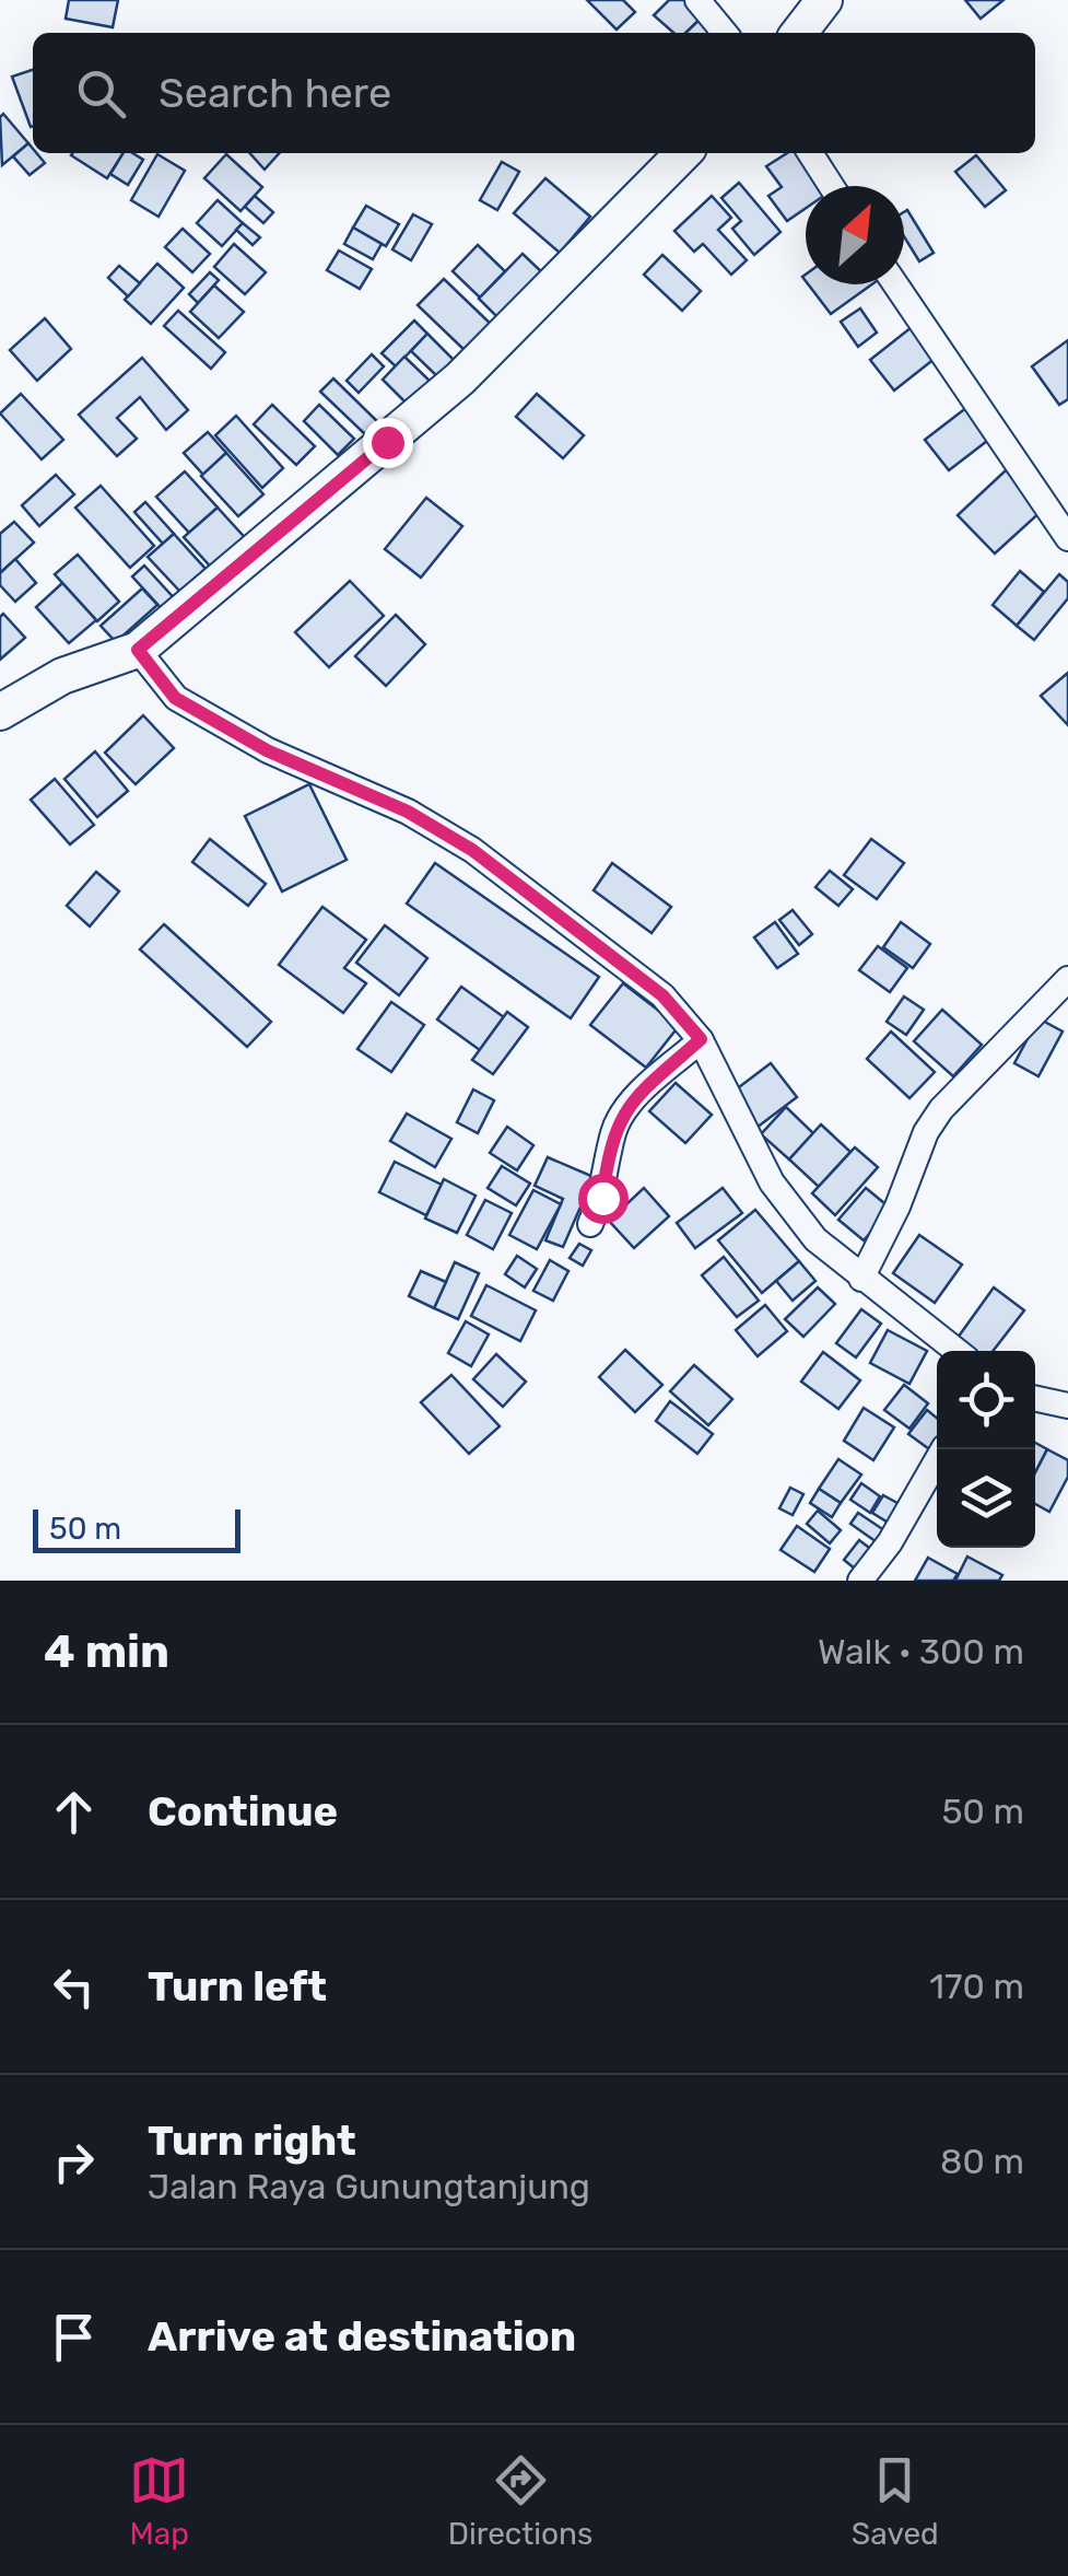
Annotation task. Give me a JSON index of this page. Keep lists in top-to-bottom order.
{
  "scale_bar": "50 m",
  "north": "top right",
  "page": {
    "search": "Search here",
    "scale": "50 m",
    "heading": ["4 min", "Walk · 300 m"],
    "list": [
      ["Continue", "50 m"],
      ["Turn left", "170 m"],
      ["Turn right", "Jalan Raya Gunungtanjung", "80 m"],
      "Arrive at destination"
    ],
    "nav": ["Map", "Directions", "Saved"]
  }
}
